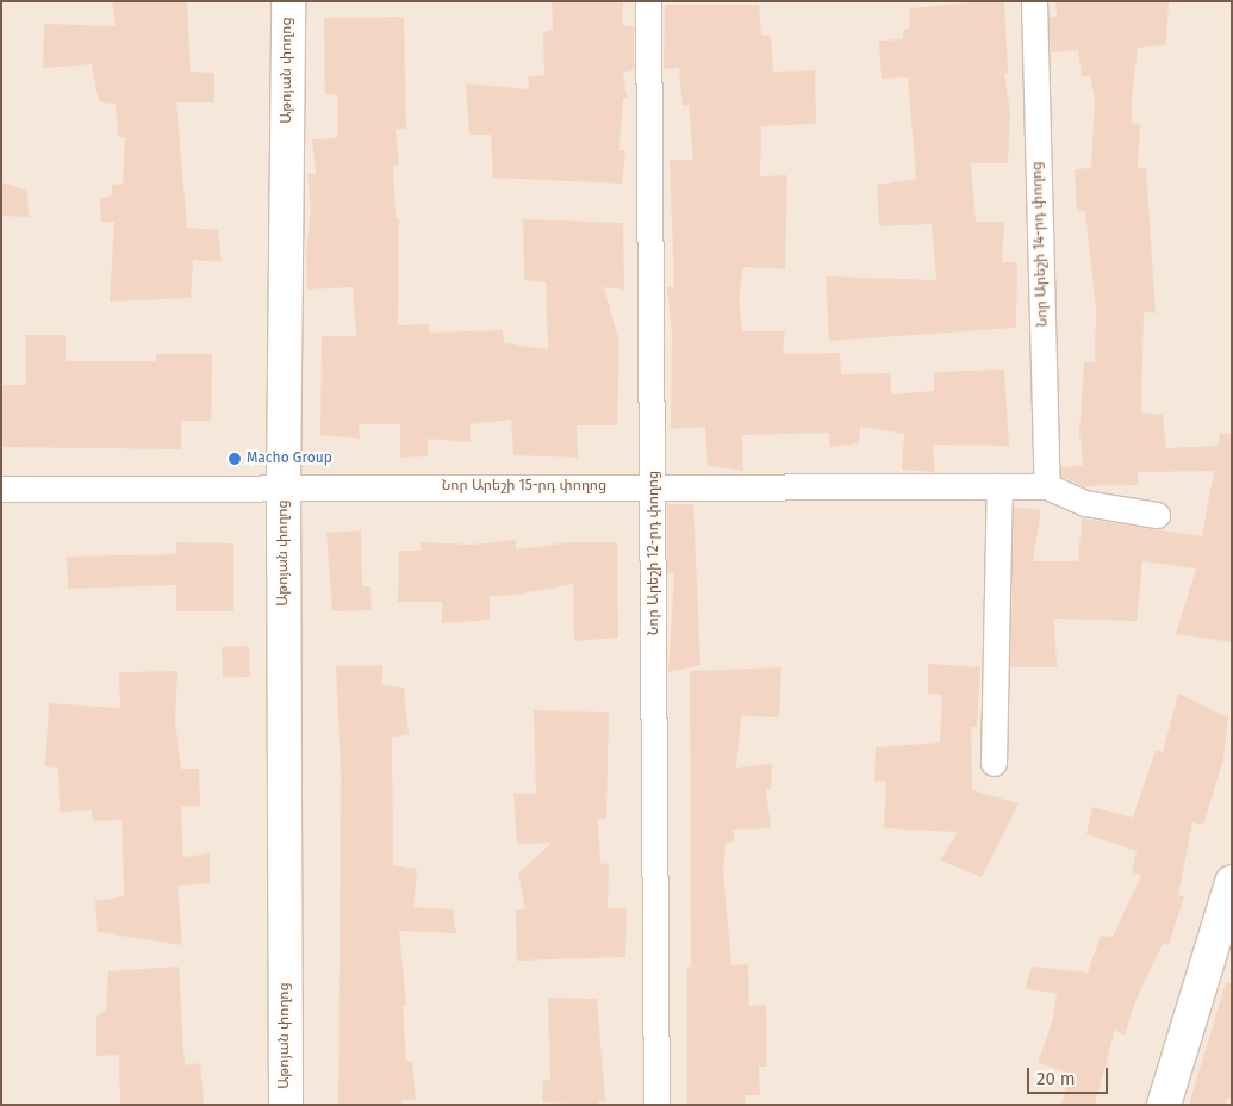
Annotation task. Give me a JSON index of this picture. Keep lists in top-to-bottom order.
{
  "streets": {
    "main road": ["Աթոյան փողոց"],
    "street": ["Նոր Արեշի 14-րդ փողոց", "Նոր Արեշի 15-րդ փողոց", "Նոր Արեշի 12-րդ փողոց"]
  },
  "crossings": [
    ["Աթոյան փողոց", "Նոր Արեշի 15-րդ փողոց"],
    ["Նոր Արեշի 14-րդ փողոց", "Նոր Արեշի 15-րդ փողոց"],
    ["Նոր Արեշի 15-րդ փողոց", "Նոր Արեշի 12-րդ փողոց"]
  ],
  "places": ["Macho Group"],
  "scale_bar": "20 m"
}
